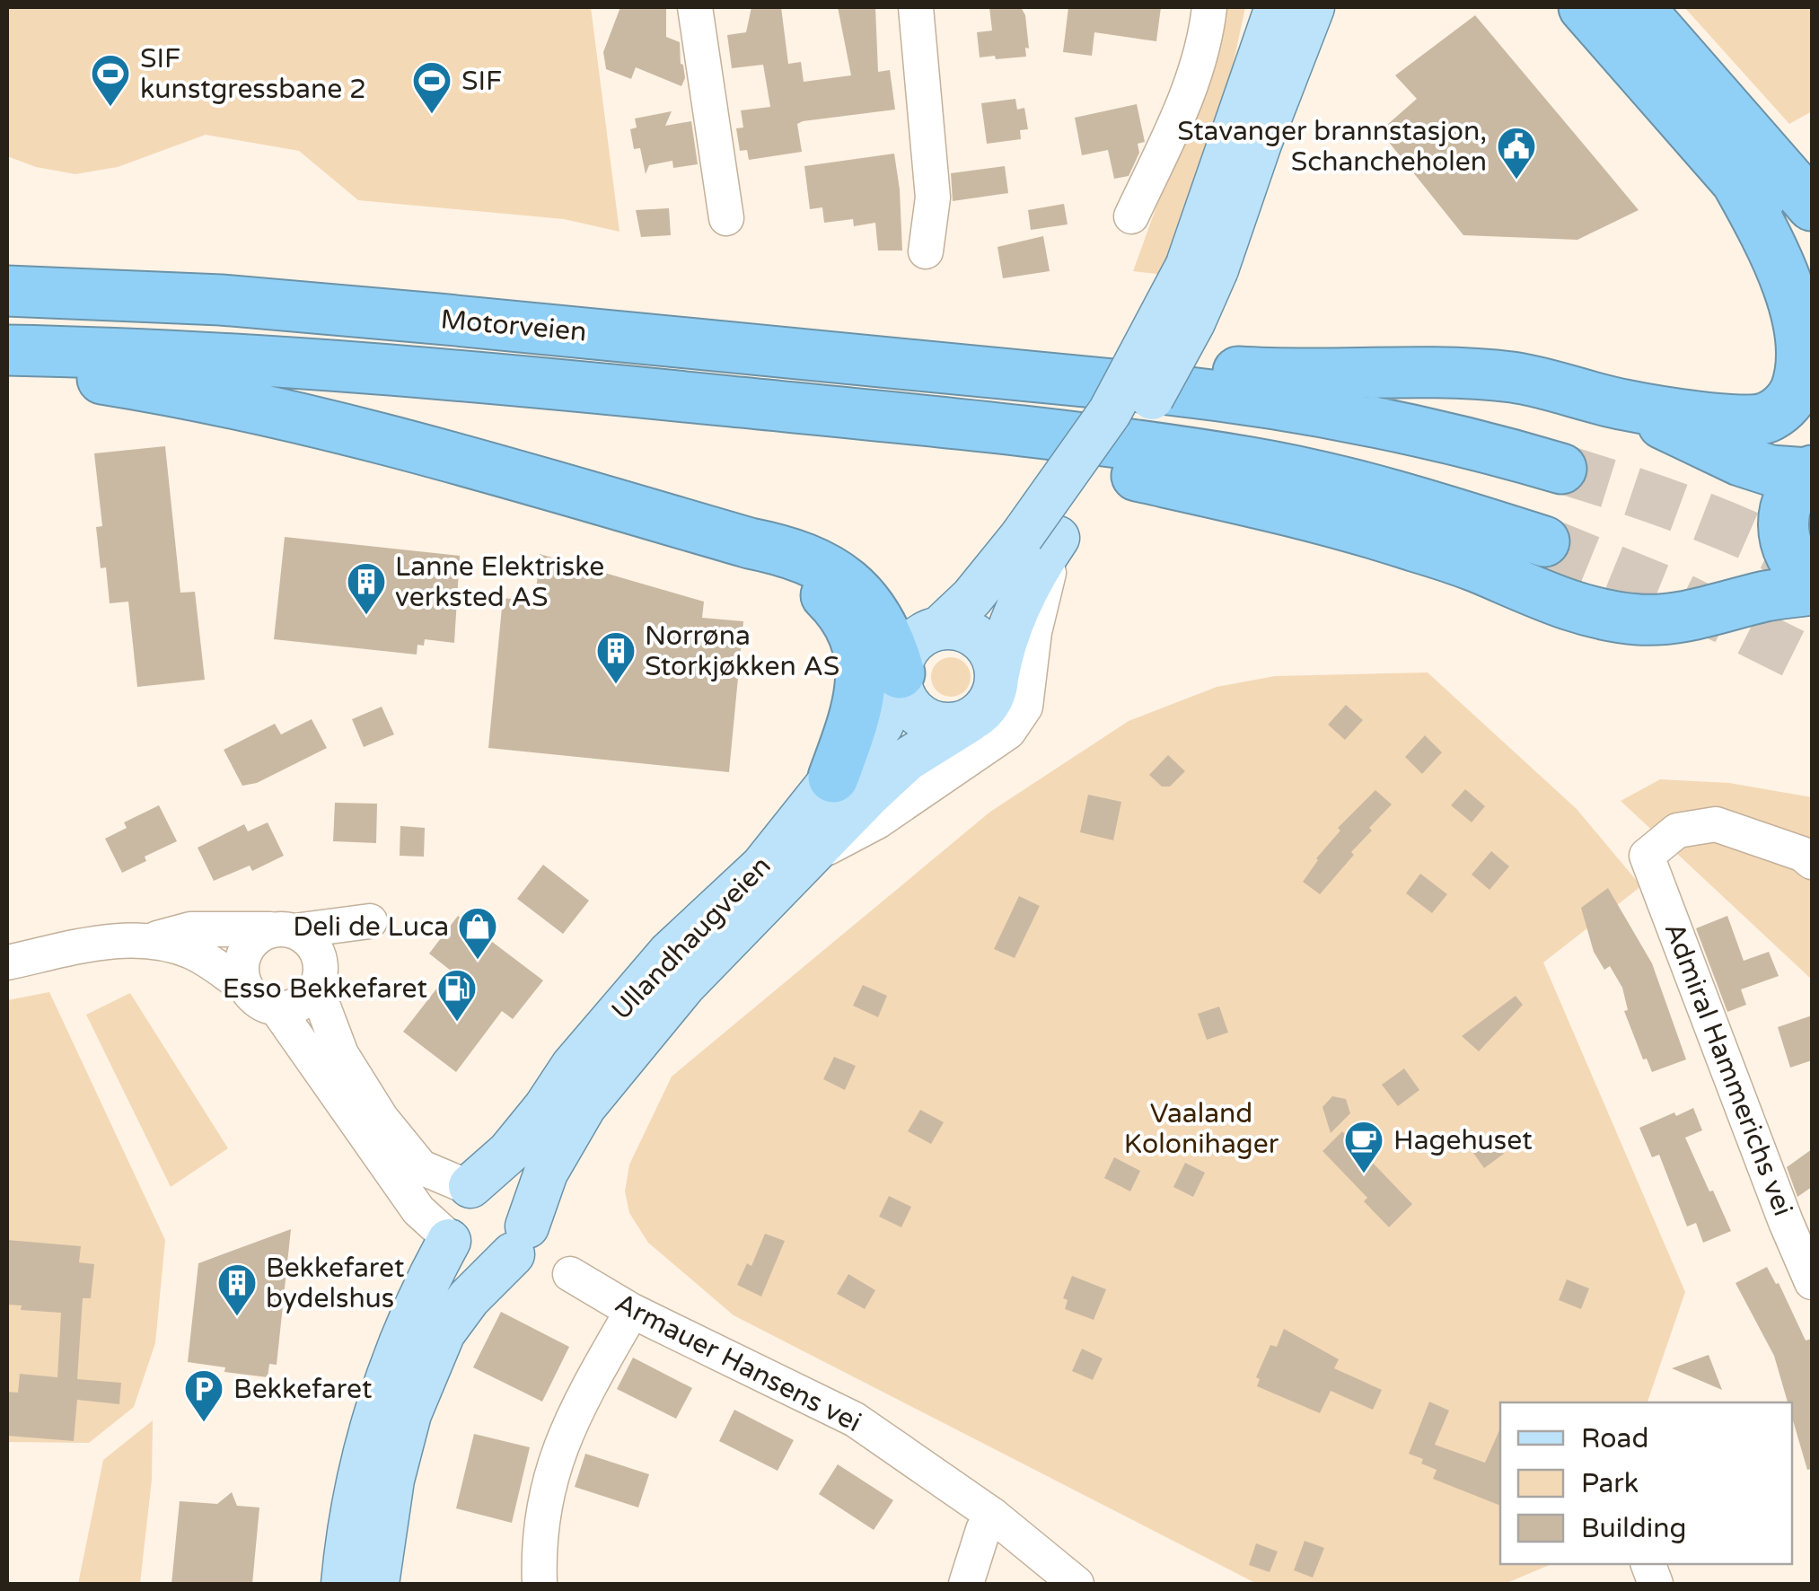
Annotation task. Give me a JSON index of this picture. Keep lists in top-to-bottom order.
{
  "streets": {
    "highway": ["Motorveien"],
    "main road": ["Ullandhaugveien"],
    "street": ["Admiral Hammerichs vei", "Armauer Hansens vei"]
  },
  "parks": ["Vaaland Kolonihager"],
  "places": {
    "sports": ["SIF kunstgressbane 2", "SIF"],
    "public building": ["Stavanger brannstasjon, Schancheholen"],
    "building": ["Lanne Elektriske verksted AS", "Norrøna Storkjøkken AS", "Bekkefaret bydelshus"],
    "shop": ["Deli de Luca"],
    "fuel station": ["Esso Bekkefaret"],
    "cafe": ["Hagehuset"],
    "parking": ["Bekkefaret"]
  },
  "legend": ["Road", "Park", "Building"]
}
